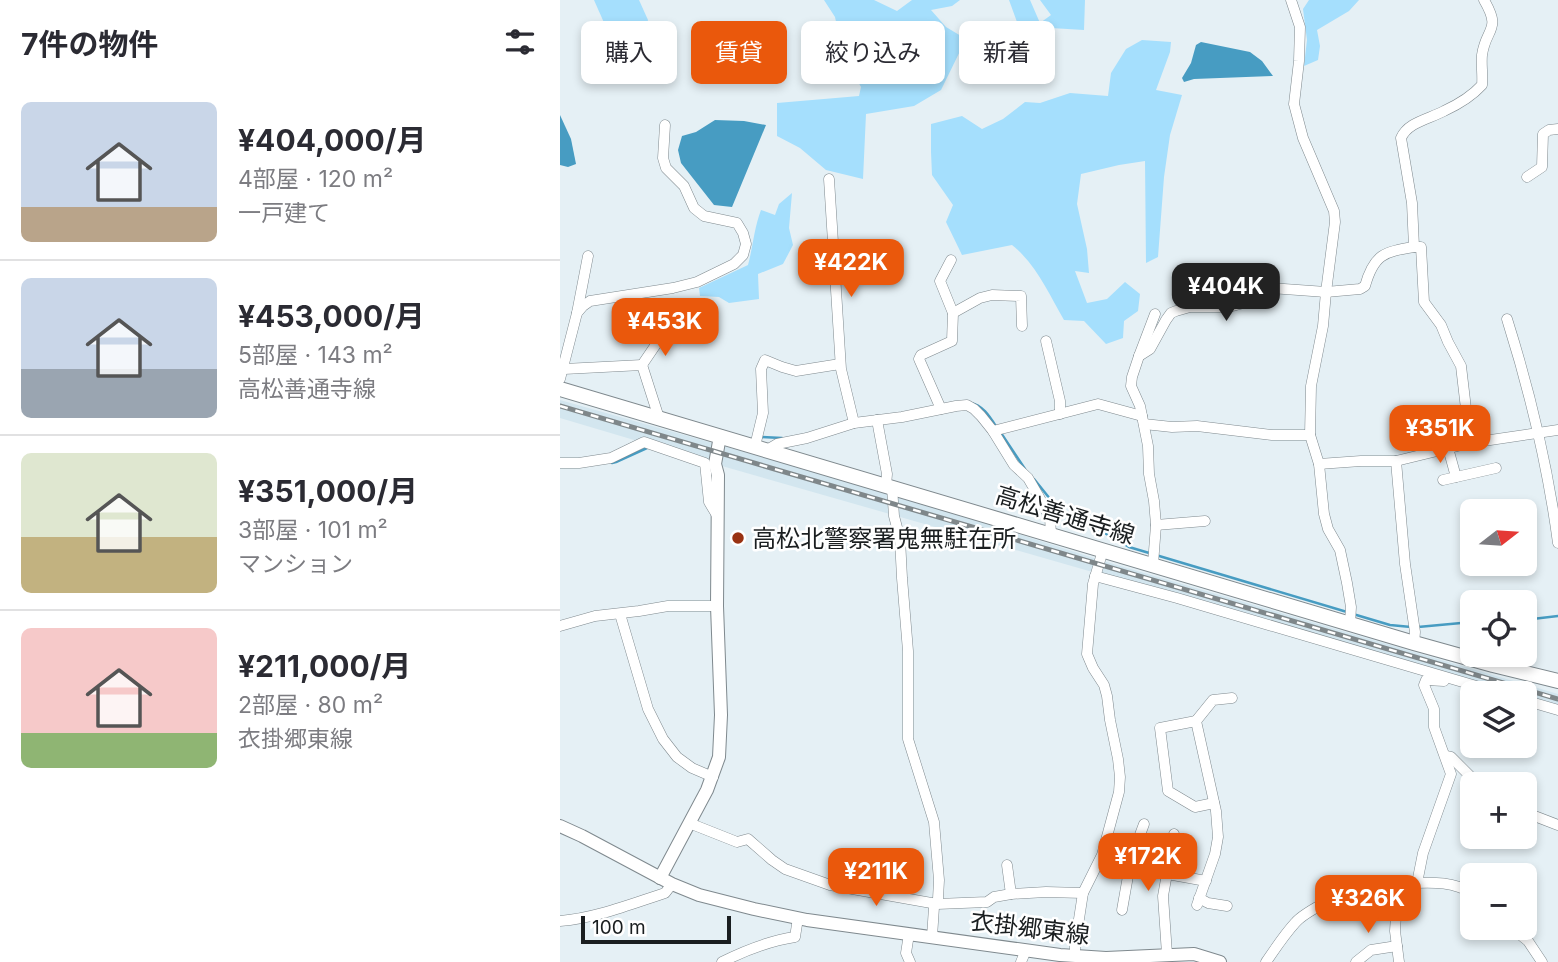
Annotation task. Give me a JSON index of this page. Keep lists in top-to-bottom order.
{
  "streets": {
    "main road": ["高松善通寺線", "衣掛郷東線"]
  },
  "places": ["高松北警察署鬼無駐在所"],
  "scale_bar": "100 m",
  "north": "right",
  "page": {
    "heading": "7件の物件",
    "chip": [
      "購入",
      "賃貸",
      "絞り込み",
      "新着"
    ],
    "list": [
      {
        "name": "¥404,000/月",
        "note": "4部屋 · 120 m² · 一戸建て"
      },
      {
        "name": "¥453,000/月",
        "note": "5部屋 · 143 m² · 高松善通寺線"
      },
      {
        "name": "¥351,000/月",
        "note": "3部屋 · 101 m² · マンション"
      },
      {
        "name": "¥211,000/月",
        "note": "2部屋 · 80 m² · 衣掛郷東線"
      }
    ],
    "price": [
      "¥422K",
      "¥404K",
      "¥453K",
      "¥351K",
      "¥172K",
      "¥211K",
      "¥326K"
    ],
    "map_buttons": ["+", "−"],
    "scale": "100 m"
  }
}
